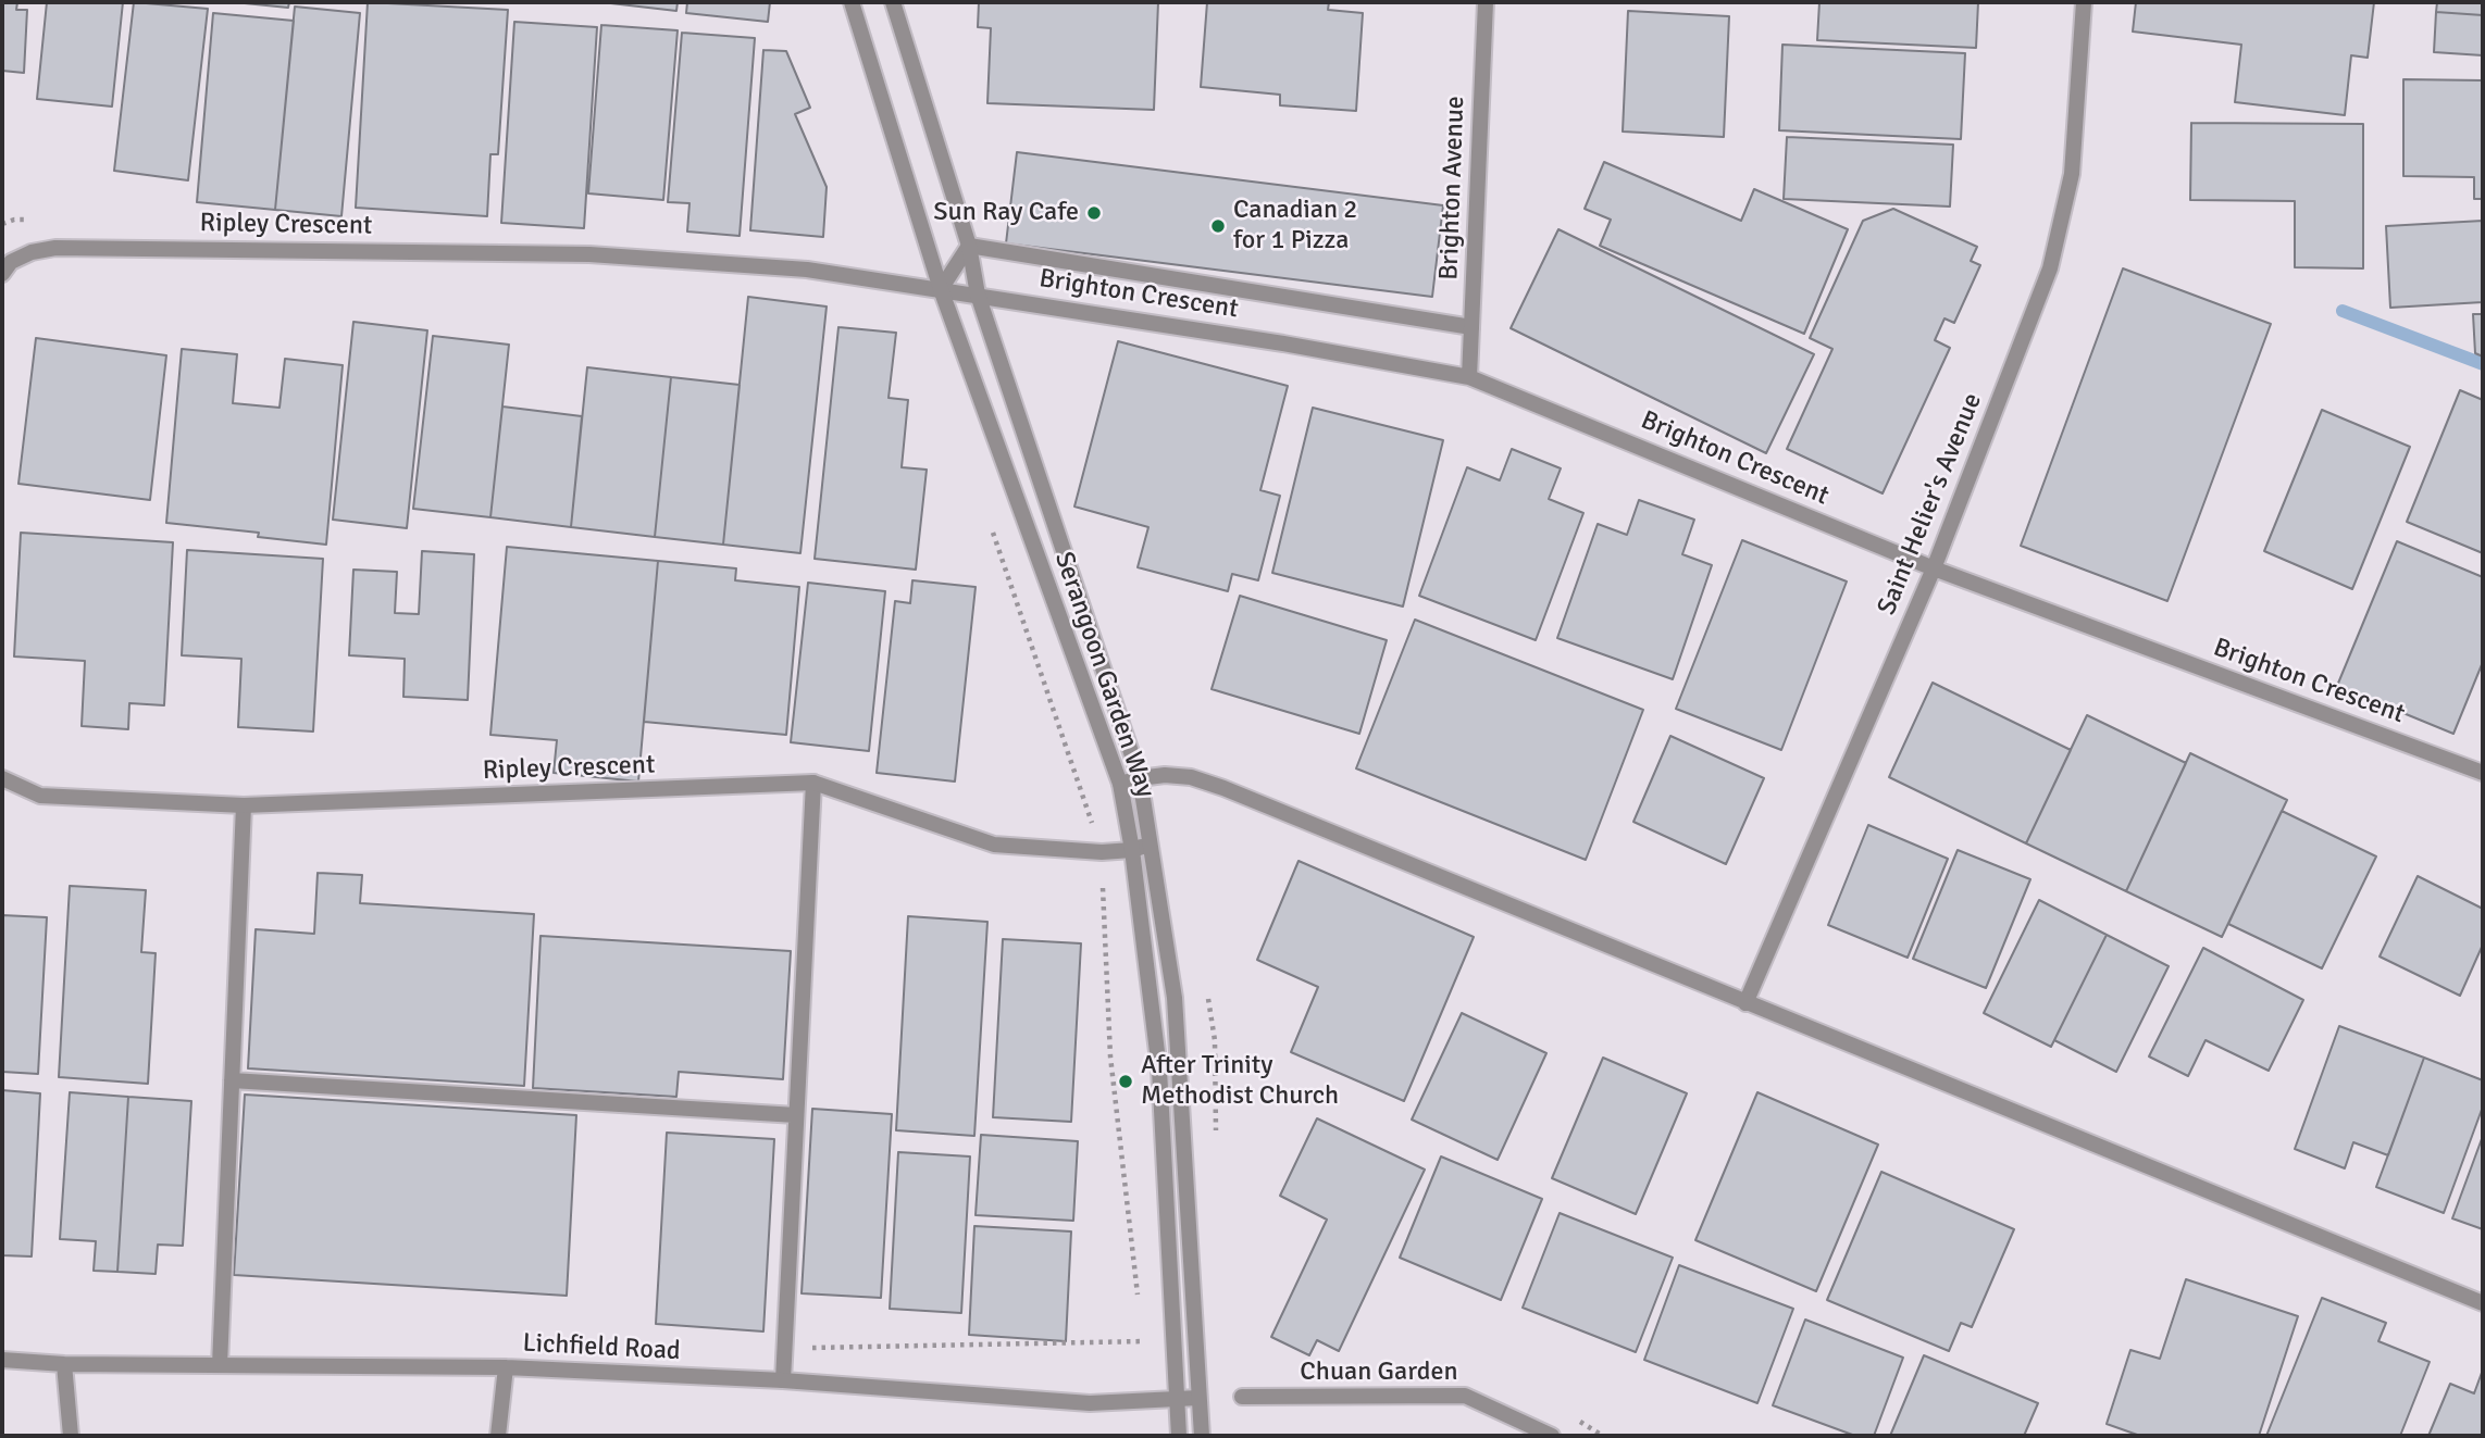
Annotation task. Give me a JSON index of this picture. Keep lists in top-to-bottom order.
{
  "streets": {
    "street": [
      "Brighton Avenue",
      "Ripley Crescent",
      "Brighton Crescent",
      "Saint Helier's Avenue",
      "Serangoon Garden Way",
      "Lichfield Road",
      "Chuan Garden"
    ]
  },
  "crossings": [
    ["Brighton Avenue", "Brighton Crescent"],
    ["Ripley Crescent", "Brighton Crescent"],
    ["Ripley Crescent", "Serangoon Garden Way"],
    ["Brighton Crescent", "Saint Helier's Avenue"],
    ["Brighton Crescent", "Serangoon Garden Way"],
    ["Serangoon Garden Way", "Lichfield Road"]
  ],
  "places": ["Sun Ray Cafe", "Canadian 2 for 1 Pizza", "After Trinity Methodist Church"]
}
